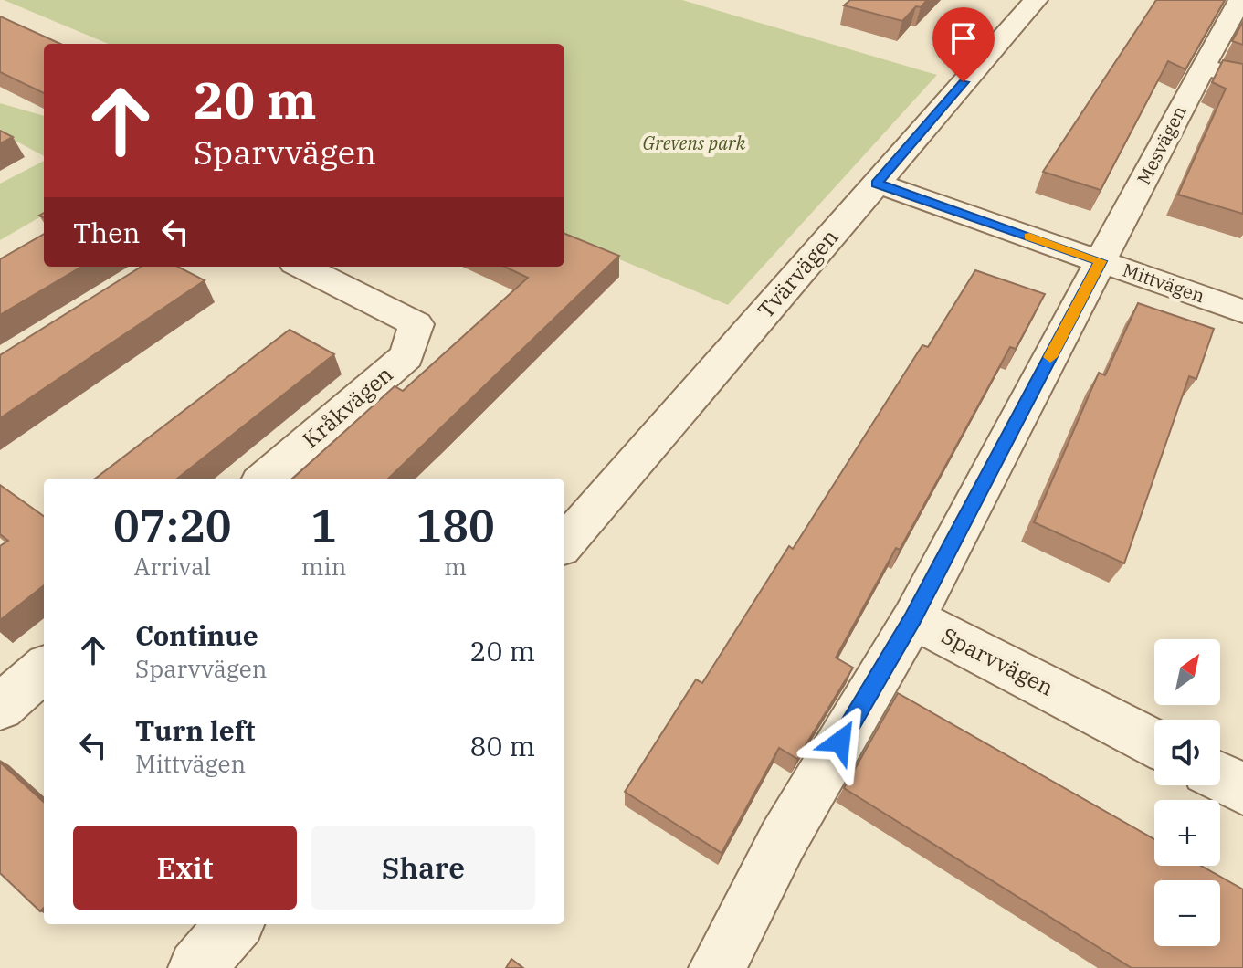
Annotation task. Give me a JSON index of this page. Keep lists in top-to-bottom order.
{
  "streets": {
    "street": [
      "Mesvägen",
      "Tvärvägen",
      "Mittvägen",
      "Kråkvägen",
      "Sparvvägen"
    ]
  },
  "crossings": [
    ["Mesvägen", "Mittvägen"],
    ["Tvärvägen", "Mittvägen"]
  ],
  "parks": ["Grevens park"],
  "north": "top right",
  "page": {
    "turn": ["20 m", "Sparvvägen"],
    "then": "Then",
    "eta": [
      "07:20",
      "Arrival",
      "1",
      "min",
      "180",
      "m"
    ],
    "list": [
      {
        "name": "Continue",
        "note": "Sparvvägen",
        "value": "20 m"
      },
      {
        "name": "Turn left",
        "note": "Mittvägen",
        "value": "80 m"
      }
    ],
    "map_buttons": ["+", "−"],
    "buttons": ["Exit", "Share"]
  }
}
